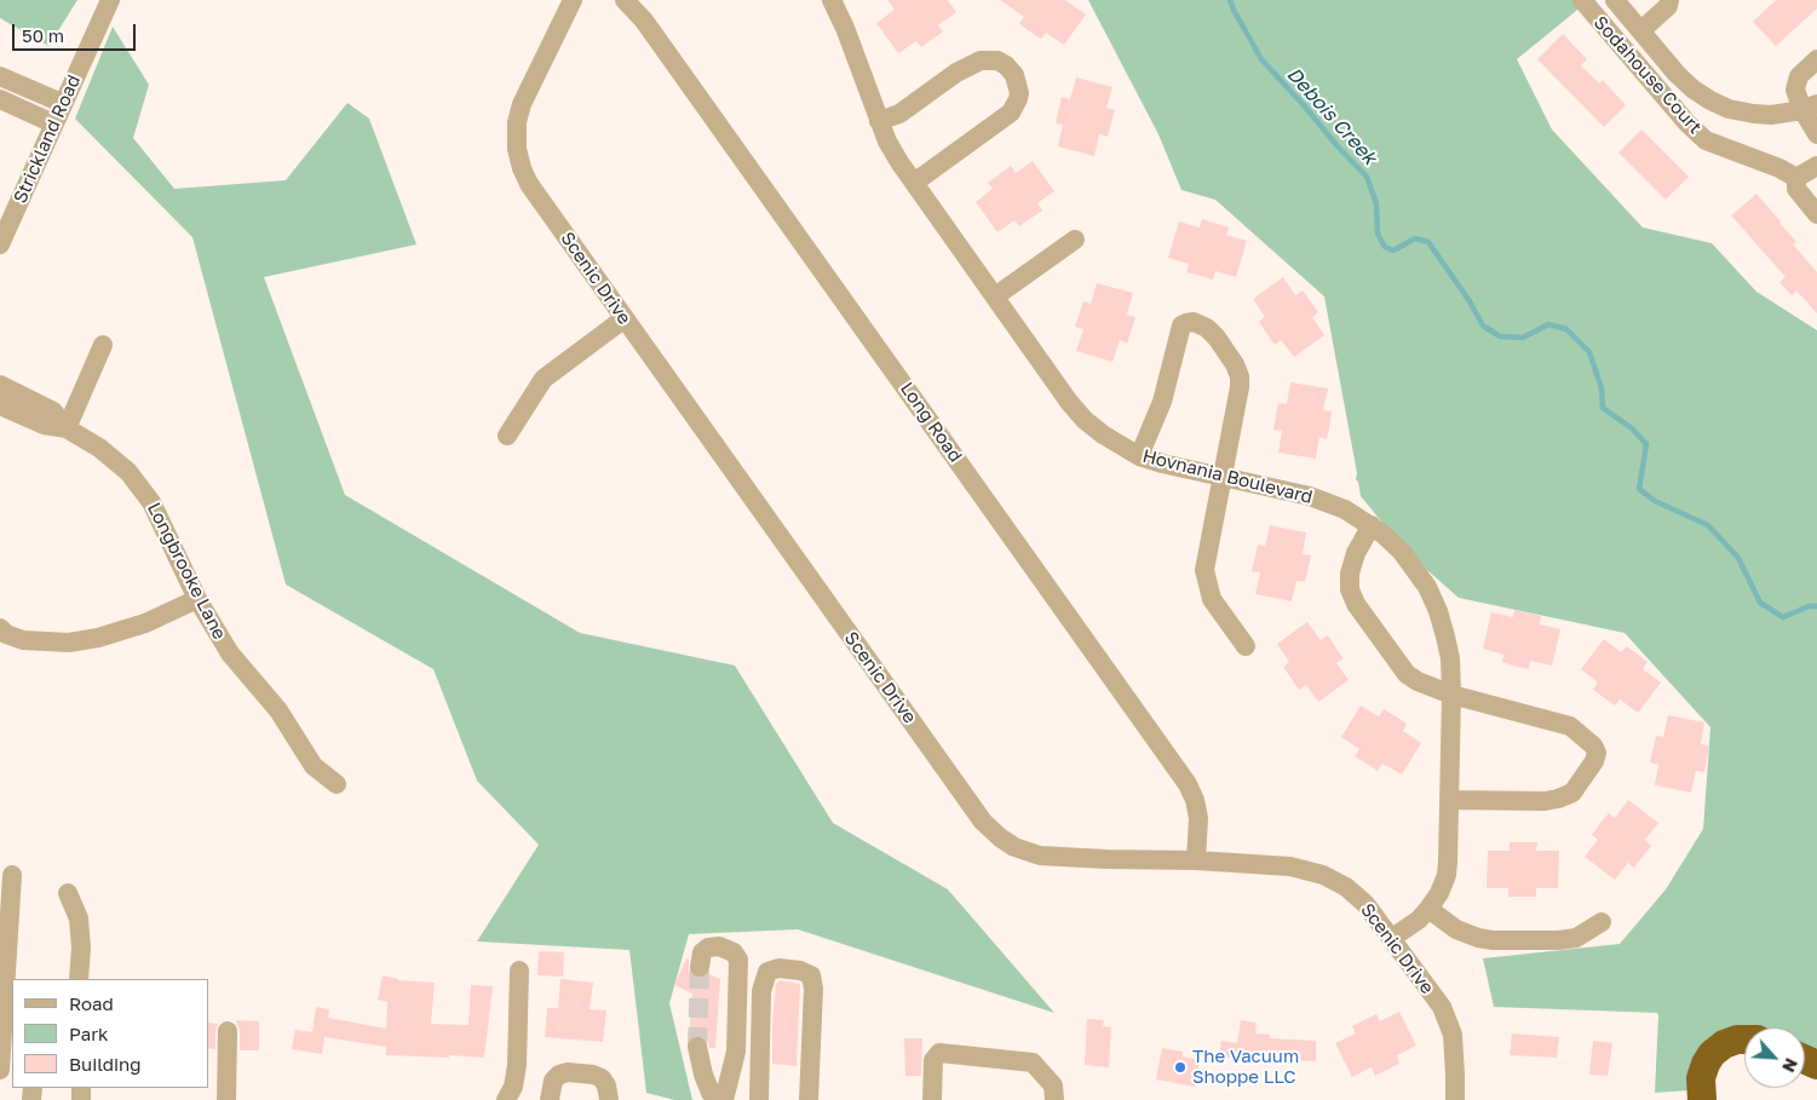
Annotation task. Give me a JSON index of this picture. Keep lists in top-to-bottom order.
{
  "streets": {
    "street": [
      "Sodahouse Court",
      "Strickland Road",
      "Scenic Drive",
      "Long Road",
      "Hovnania Boulevard",
      "Longbrooke Lane"
    ]
  },
  "crossings": [
    ["Scenic Drive", "Long Road"],
    ["Scenic Drive", "Hovnania Boulevard"]
  ],
  "water": ["Debois Creek"],
  "places": ["The Vacuum Shoppe LLC"],
  "legend": ["Road", "Park", "Building"],
  "scale_bar": "50 m",
  "north": "bottom right"
}
